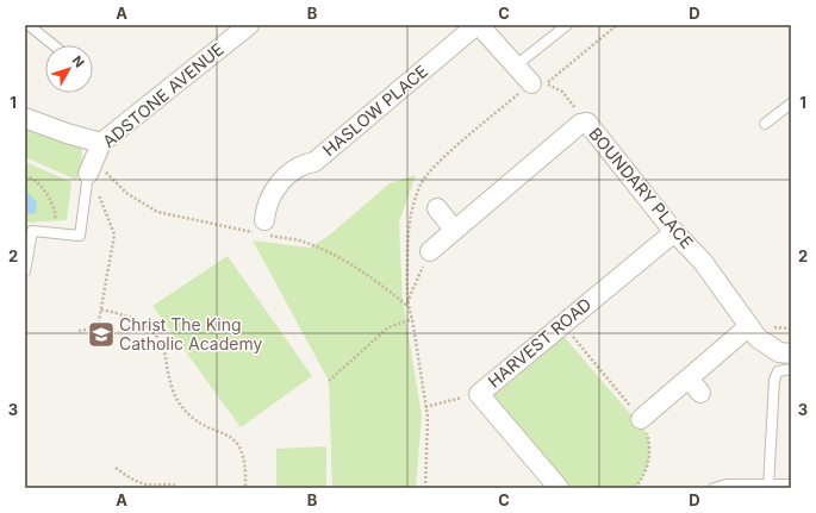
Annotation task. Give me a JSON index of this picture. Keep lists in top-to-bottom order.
{
  "streets": {
    "street": [
      "ADSTONE AVENUE",
      "HASLOW PLACE",
      "BOUNDARY PLACE",
      "HARVEST ROAD"
    ]
  },
  "crossings": [
    ["BOUNDARY PLACE", "HARVEST ROAD"]
  ],
  "places": {
    "school or university": ["Christ The King Catholic Academy"]
  },
  "north": "top right",
  "grid": {
    "columns": [
      "A",
      "B",
      "C",
      "D"
    ],
    "rows": ["1", "2", "3"]
  }
}
